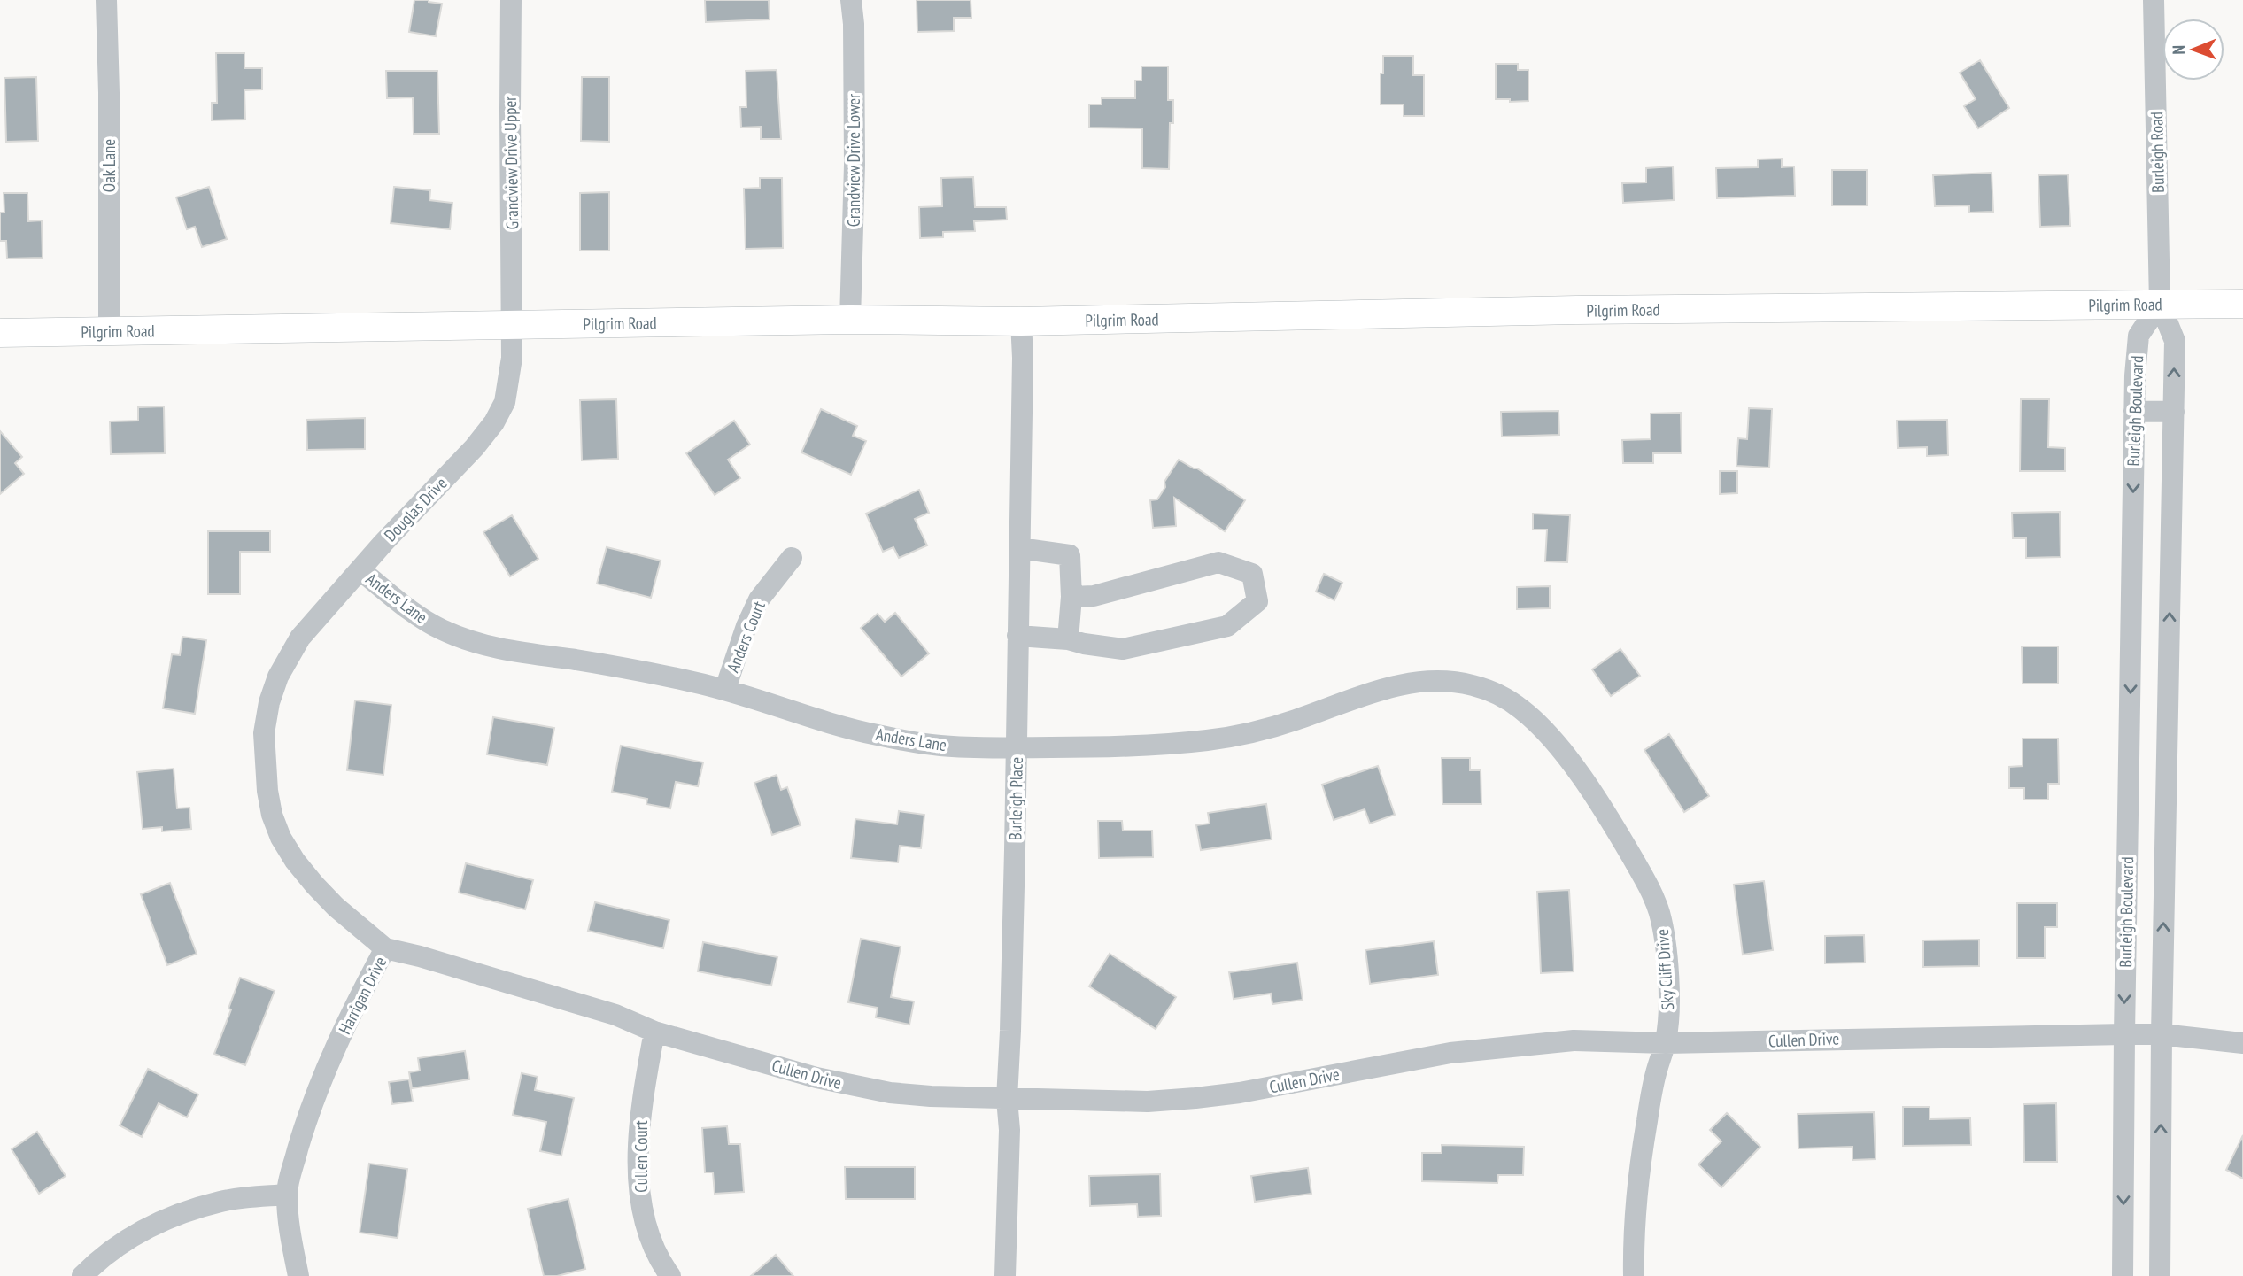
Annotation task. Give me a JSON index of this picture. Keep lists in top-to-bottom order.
{
  "streets": {
    "main road": ["Pilgrim Road"],
    "street": [
      "Burleigh Road",
      "Grandview Drive Lower",
      "Grandview Drive Upper",
      "Oak Lane",
      "Burleigh Boulevard",
      "Douglas Drive",
      "Anders Lane",
      "Anders Court",
      "Burleigh Place",
      "Sky Cliff Drive",
      "Harrigan Drive",
      "Cullen Drive",
      "Cullen Court"
    ]
  },
  "crossings": [
    ["Burleigh Road", "Pilgrim Road"],
    ["Burleigh Road", "Burleigh Boulevard"],
    ["Grandview Drive Lower", "Pilgrim Road"],
    ["Grandview Drive Upper", "Pilgrim Road"],
    ["Grandview Drive Upper", "Douglas Drive"],
    ["Oak Lane", "Pilgrim Road"],
    ["Pilgrim Road", "Burleigh Boulevard"],
    ["Pilgrim Road", "Douglas Drive"],
    ["Pilgrim Road", "Burleigh Place"],
    ["Burleigh Boulevard", "Cullen Drive"],
    ["Douglas Drive", "Anders Lane"],
    ["Douglas Drive", "Harrigan Drive"],
    ["Anders Lane", "Anders Court"],
    ["Anders Lane", "Burleigh Place"],
    ["Anders Lane", "Sky Cliff Drive"],
    ["Burleigh Place", "Cullen Drive"],
    ["Sky Cliff Drive", "Cullen Drive"],
    ["Harrigan Drive", "Cullen Drive"],
    ["Cullen Drive", "Cullen Court"]
  ],
  "north": "left"
}
